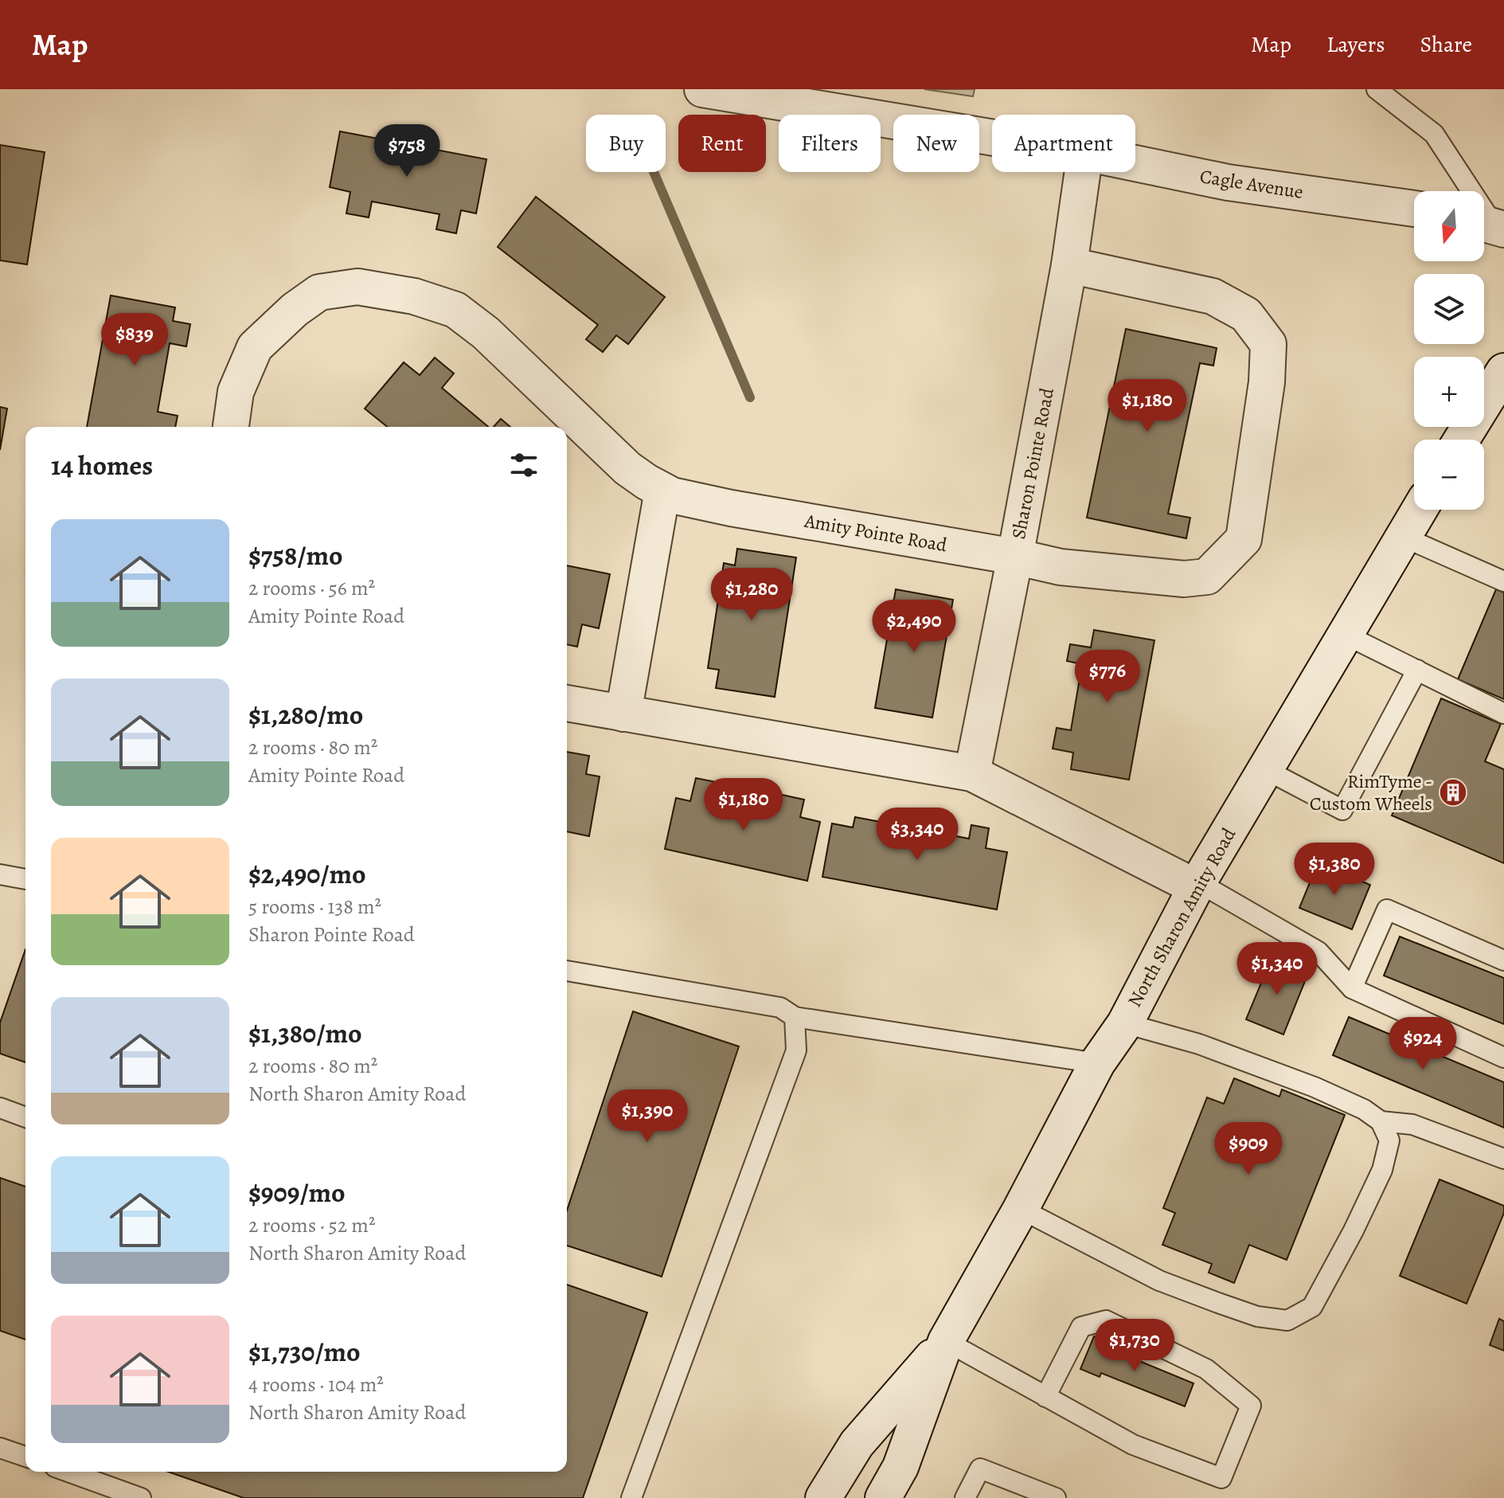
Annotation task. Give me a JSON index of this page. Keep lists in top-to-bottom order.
{
  "streets": {
    "street": [
      "Cagle Avenue",
      "Sharon Pointe Road",
      "Amity Pointe Road",
      "North Sharon Amity Road"
    ]
  },
  "crossings": [
    ["Sharon Pointe Road", "Amity Pointe Road"]
  ],
  "places": {
    "building": ["RimTyme - Custom Wheels"]
  },
  "north": "bottom",
  "page": {
    "header": "Map",
    "nav": ["Map", "Layers", "Share"],
    "chip": [
      "Buy",
      "Rent",
      "Filters",
      "New",
      "Apartment"
    ],
    "price": [
      "$758",
      "$839",
      "$1,180",
      "$1,280",
      "$2,490",
      "$776",
      "$1,180",
      "$3,340",
      "$1,380",
      "$1,340",
      "$924",
      "$1,390",
      "$909",
      "$1,730"
    ],
    "map_buttons": ["+", "−"],
    "heading": "14 homes",
    "list": [
      {
        "name": "$758/mo",
        "note": "2 rooms · 56 m² · Amity Pointe Road"
      },
      {
        "name": "$1,280/mo",
        "note": "2 rooms · 80 m² · Amity Pointe Road"
      },
      {
        "name": "$2,490/mo",
        "note": "5 rooms · 138 m² · Sharon Pointe Road"
      },
      {
        "name": "$1,380/mo",
        "note": "2 rooms · 80 m² · North Sharon Amity Road"
      },
      {
        "name": "$909/mo",
        "note": "2 rooms · 52 m² · North Sharon Amity Road"
      },
      {
        "name": "$1,730/mo",
        "note": "4 rooms · 104 m² · North Sharon Amity Road"
      }
    ]
  }
}
